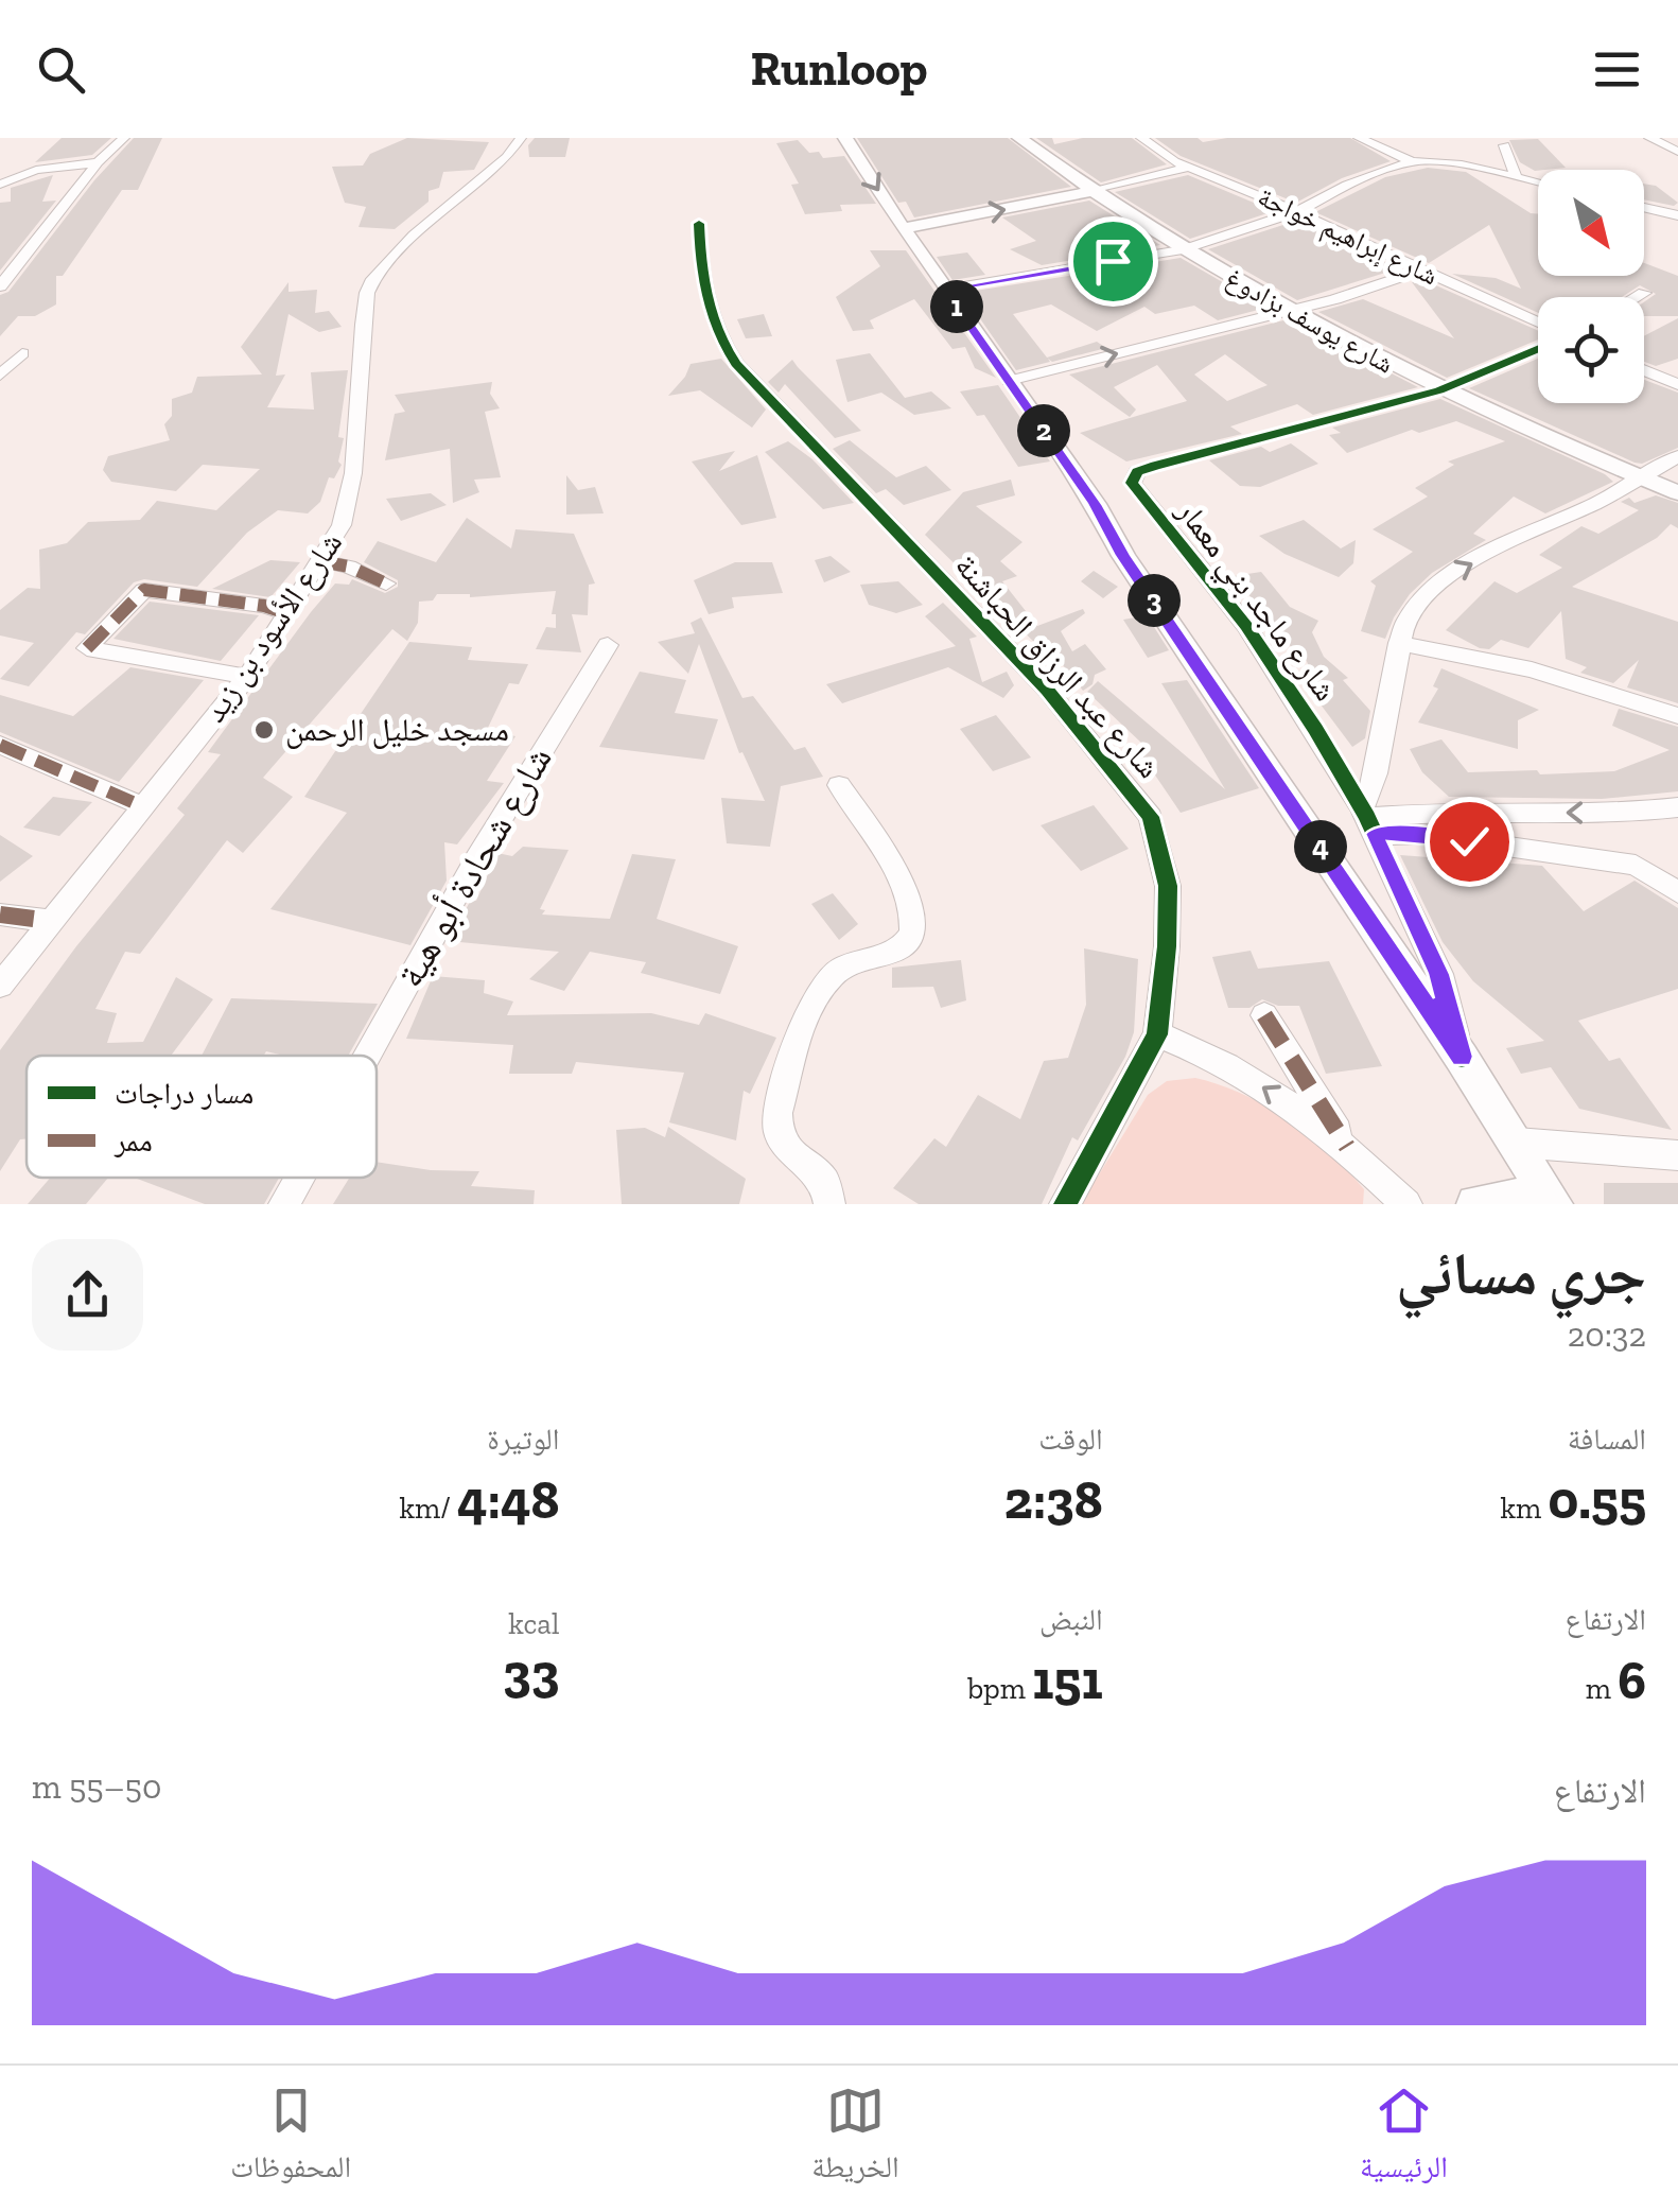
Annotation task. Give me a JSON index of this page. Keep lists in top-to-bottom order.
{
  "streets": {
    "main road": ["شارع يوسف بزادوغ"],
    "street": [
      "شارع إبراهيم خواجة",
      "شارع ماجد بني معمار",
      "شارع الأسود بن زيد",
      "شارع عبد الرزاق الحباشنة",
      "شارع شحادة أبو هية"
    ]
  },
  "crossings": [
    ["شارع يوسف بزادوغ", "شارع ماجد بني معمار"]
  ],
  "places": ["مسجد خليل الرحمن"],
  "legend": ["مسار دراجات", "ممر"],
  "north": "bottom right",
  "page": {
    "header": "Runloop",
    "pins": [
      "1",
      "2",
      "3",
      "4"
    ],
    "heading": ["جري مسائي", "20:32"],
    "stats": [
      ["المسافة", "0.55 km"],
      ["الوقت", "2:38"],
      ["الوتيرة", "4:48 /km"],
      ["الارتفاع", "6 m"],
      ["النبض", "151 bpm"],
      ["kcal", "33"]
    ],
    "chart": ["الارتفاع", "50–55 m"],
    "tabs": ["الرئيسية", "الخريطة", "المحفوظات"]
  }
}
